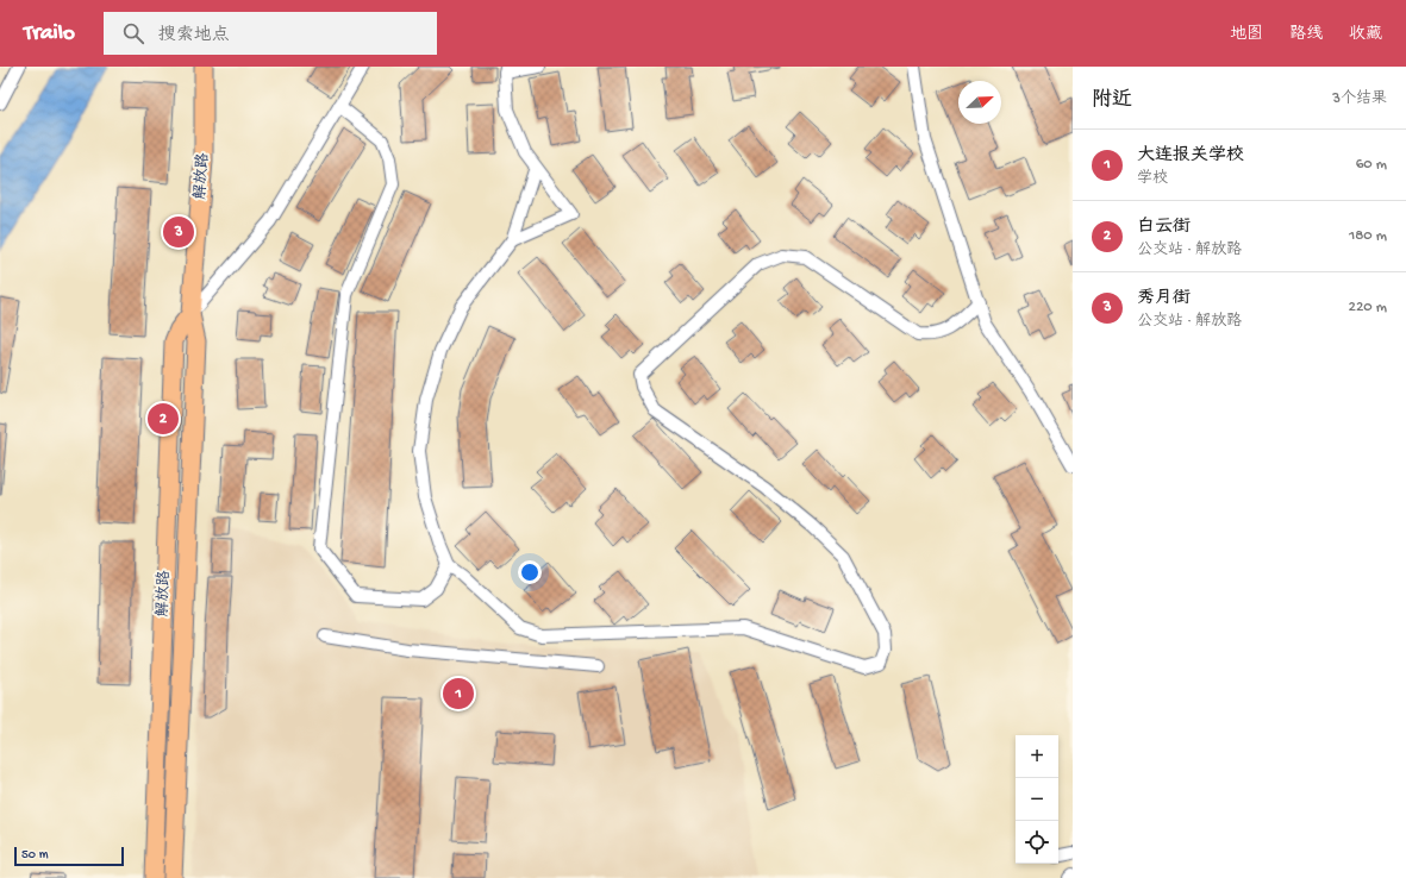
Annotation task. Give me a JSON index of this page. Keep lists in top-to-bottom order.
{
  "streets": {
    "main road": ["解放路"]
  },
  "scale_bar": "50 m",
  "north": "top right",
  "page": {
    "header": "Trailo",
    "search": "搜索地点",
    "nav": ["地图", "路线", "收藏"],
    "heading": ["附近", "3个结果"],
    "list": [
      {
        "mark": "1",
        "name": "大连报关学校",
        "note": "学校",
        "value": "60 m"
      },
      {
        "mark": "2",
        "name": "白云街",
        "note": "公交站 · 解放路",
        "value": "180 m"
      },
      {
        "mark": "3",
        "name": "秀月街",
        "note": "公交站 · 解放路",
        "value": "220 m"
      }
    ],
    "pins": ["3", "2", "1"],
    "map_buttons": ["+", "−"],
    "scale": "50 m"
  }
}
